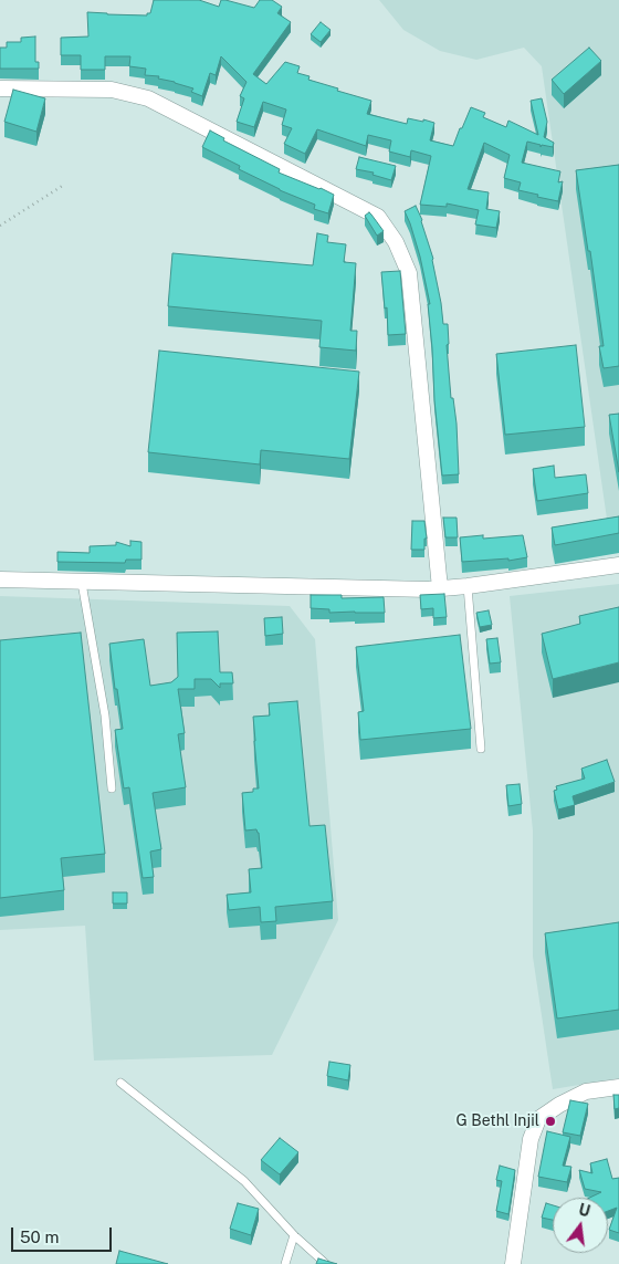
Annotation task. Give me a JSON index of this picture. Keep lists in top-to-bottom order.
{
  "places": ["G Bethl Injil"],
  "scale_bar": "50 m",
  "north": "top"
}
